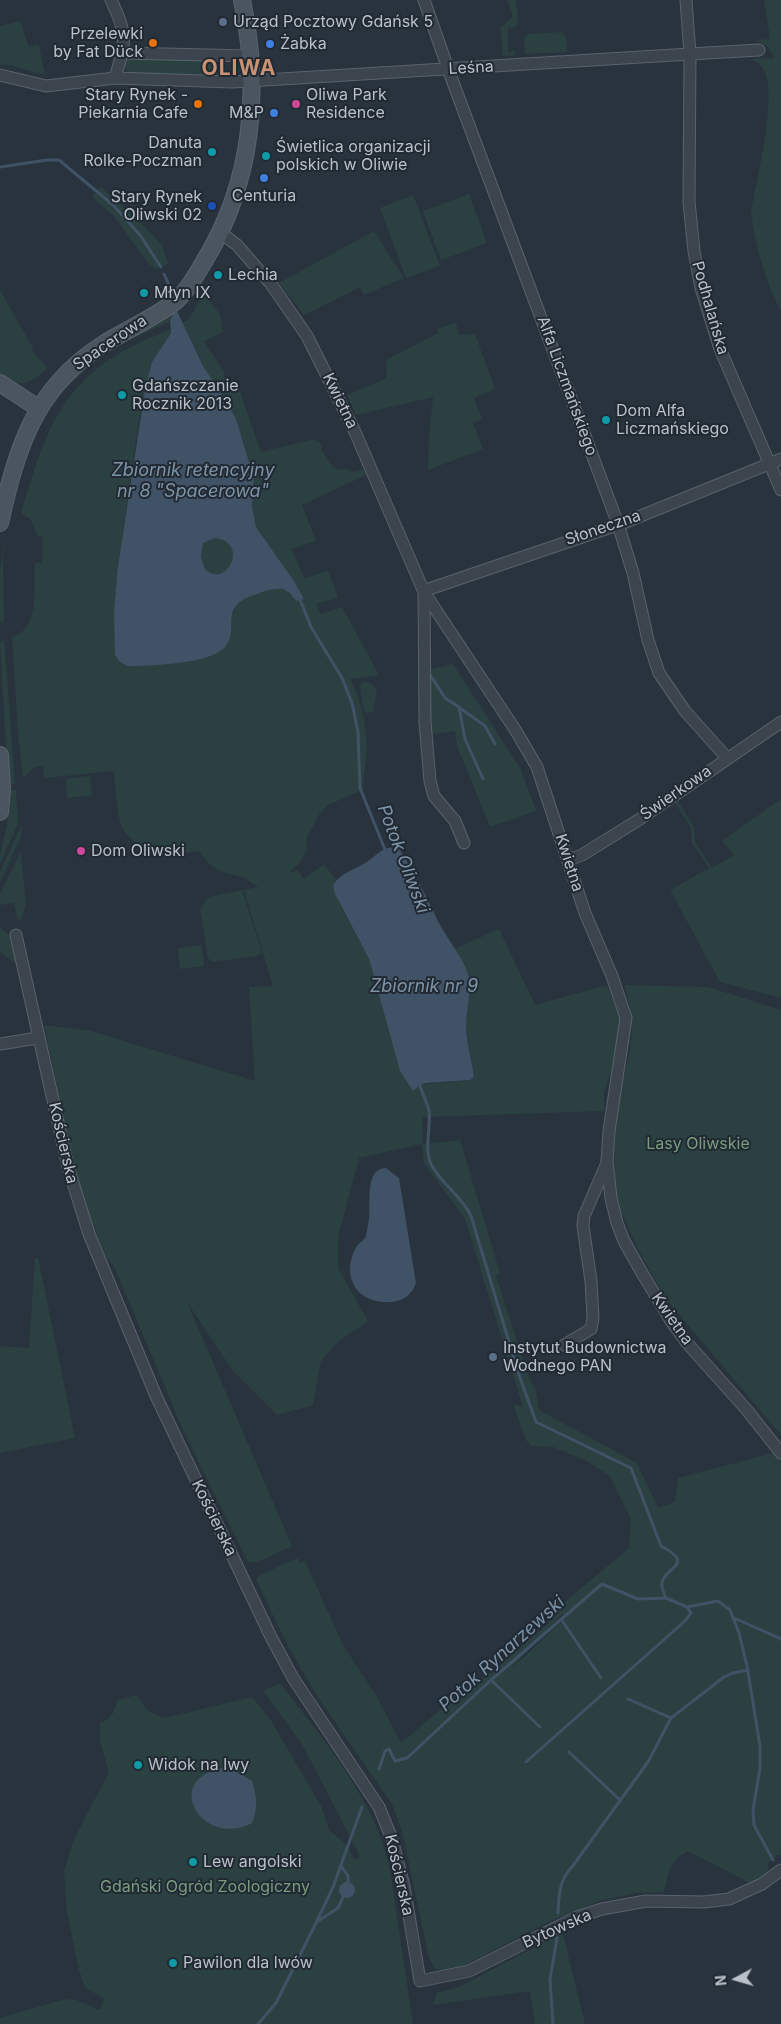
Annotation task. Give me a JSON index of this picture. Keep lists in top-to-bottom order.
{
  "streets": {
    "main road": ["Spacerowa"],
    "street": [
      "Leśna",
      "Podhalańska",
      "Alfa Liczmańskiego",
      "Kwietna",
      "Słoneczna",
      "Świerkowa",
      "Kościerska",
      "Bytowska"
    ]
  },
  "crossings": [
    ["Leśna", "Podhalańska"],
    ["Leśna", "Spacerowa"],
    ["Leśna", "Alfa Liczmańskiego"],
    ["Podhalańska", "Słoneczna"],
    ["Spacerowa", "Kwietna"],
    ["Alfa Liczmańskiego", "Słoneczna"],
    ["Alfa Liczmańskiego", "Świerkowa"],
    ["Kwietna", "Słoneczna"],
    ["Kwietna", "Świerkowa"],
    ["Kościerska", "Bytowska"]
  ],
  "districts": ["OLIWA"],
  "water": [
    "Zbiornik retencyjny nr 8 \"Spacerowa\"",
    "Potok Oliwski",
    "Zbiornik nr 9",
    "Potok Rynarzewski"
  ],
  "parks": ["Lasy Oliwskie", "Gdański Ogród Zoologiczny"],
  "places": [
    "Urząd Pocztowy Gdańsk 5",
    "Przelewki by Fat Dück",
    "Żabka",
    "Stary Rynek - Piekarnia Cafe",
    "Oliwa Park Residence",
    "M&P",
    "Danuta Rolke-Poczman",
    "Świetlica organizacji polskich w Oliwie",
    "Centuria",
    "Stary Rynek Oliwski 02",
    "Lechia",
    "Młyn IX",
    "Gdańszczanie Rocznik 2013",
    "Dom Alfa Liczmańskiego",
    "Dom Oliwski",
    "Instytut Budownictwa Wodnego PAN",
    "Widok na lwy",
    "Lew angolski",
    "Pawilon dla lwów"
  ],
  "north": "left"
}
